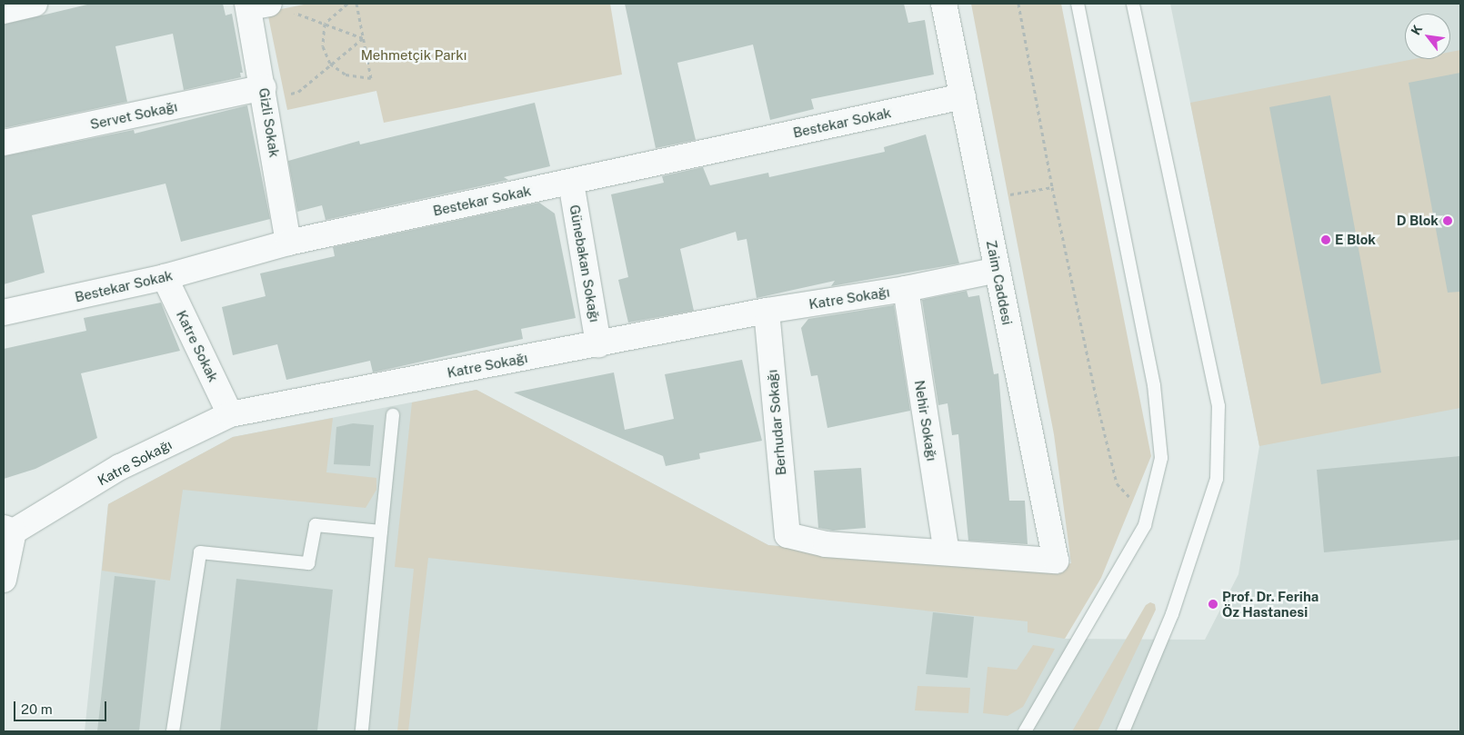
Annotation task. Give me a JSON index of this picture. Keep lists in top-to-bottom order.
{
  "streets": {
    "street": [
      "Servet Sokağı",
      "Gizli Sokak",
      "Bestekar Sokak",
      "Günebakan Sokağı",
      "Zaim Caddesi",
      "Katre Sokağı",
      "Katre Sokak",
      "Nehir Sokağı",
      "Berhudar Sokağı"
    ]
  },
  "crossings": [
    ["Servet Sokağı", "Gizli Sokak"],
    ["Gizli Sokak", "Bestekar Sokak"],
    ["Bestekar Sokak", "Günebakan Sokağı"],
    ["Bestekar Sokak", "Zaim Caddesi"],
    ["Bestekar Sokak", "Katre Sokak"],
    ["Günebakan Sokağı", "Katre Sokağı"],
    ["Zaim Caddesi", "Katre Sokağı"],
    ["Zaim Caddesi", "Nehir Sokağı"],
    ["Zaim Caddesi", "Berhudar Sokağı"],
    ["Katre Sokağı", "Katre Sokak"],
    ["Katre Sokağı", "Nehir Sokağı"],
    ["Katre Sokağı", "Berhudar Sokağı"],
    ["Nehir Sokağı", "Berhudar Sokağı"]
  ],
  "parks": ["Mehmetçik Parkı"],
  "places": ["D Blok", "E Blok", "Prof. Dr. Feriha Öz Hastanesi"],
  "scale_bar": "20 m",
  "north": "top left"
}
